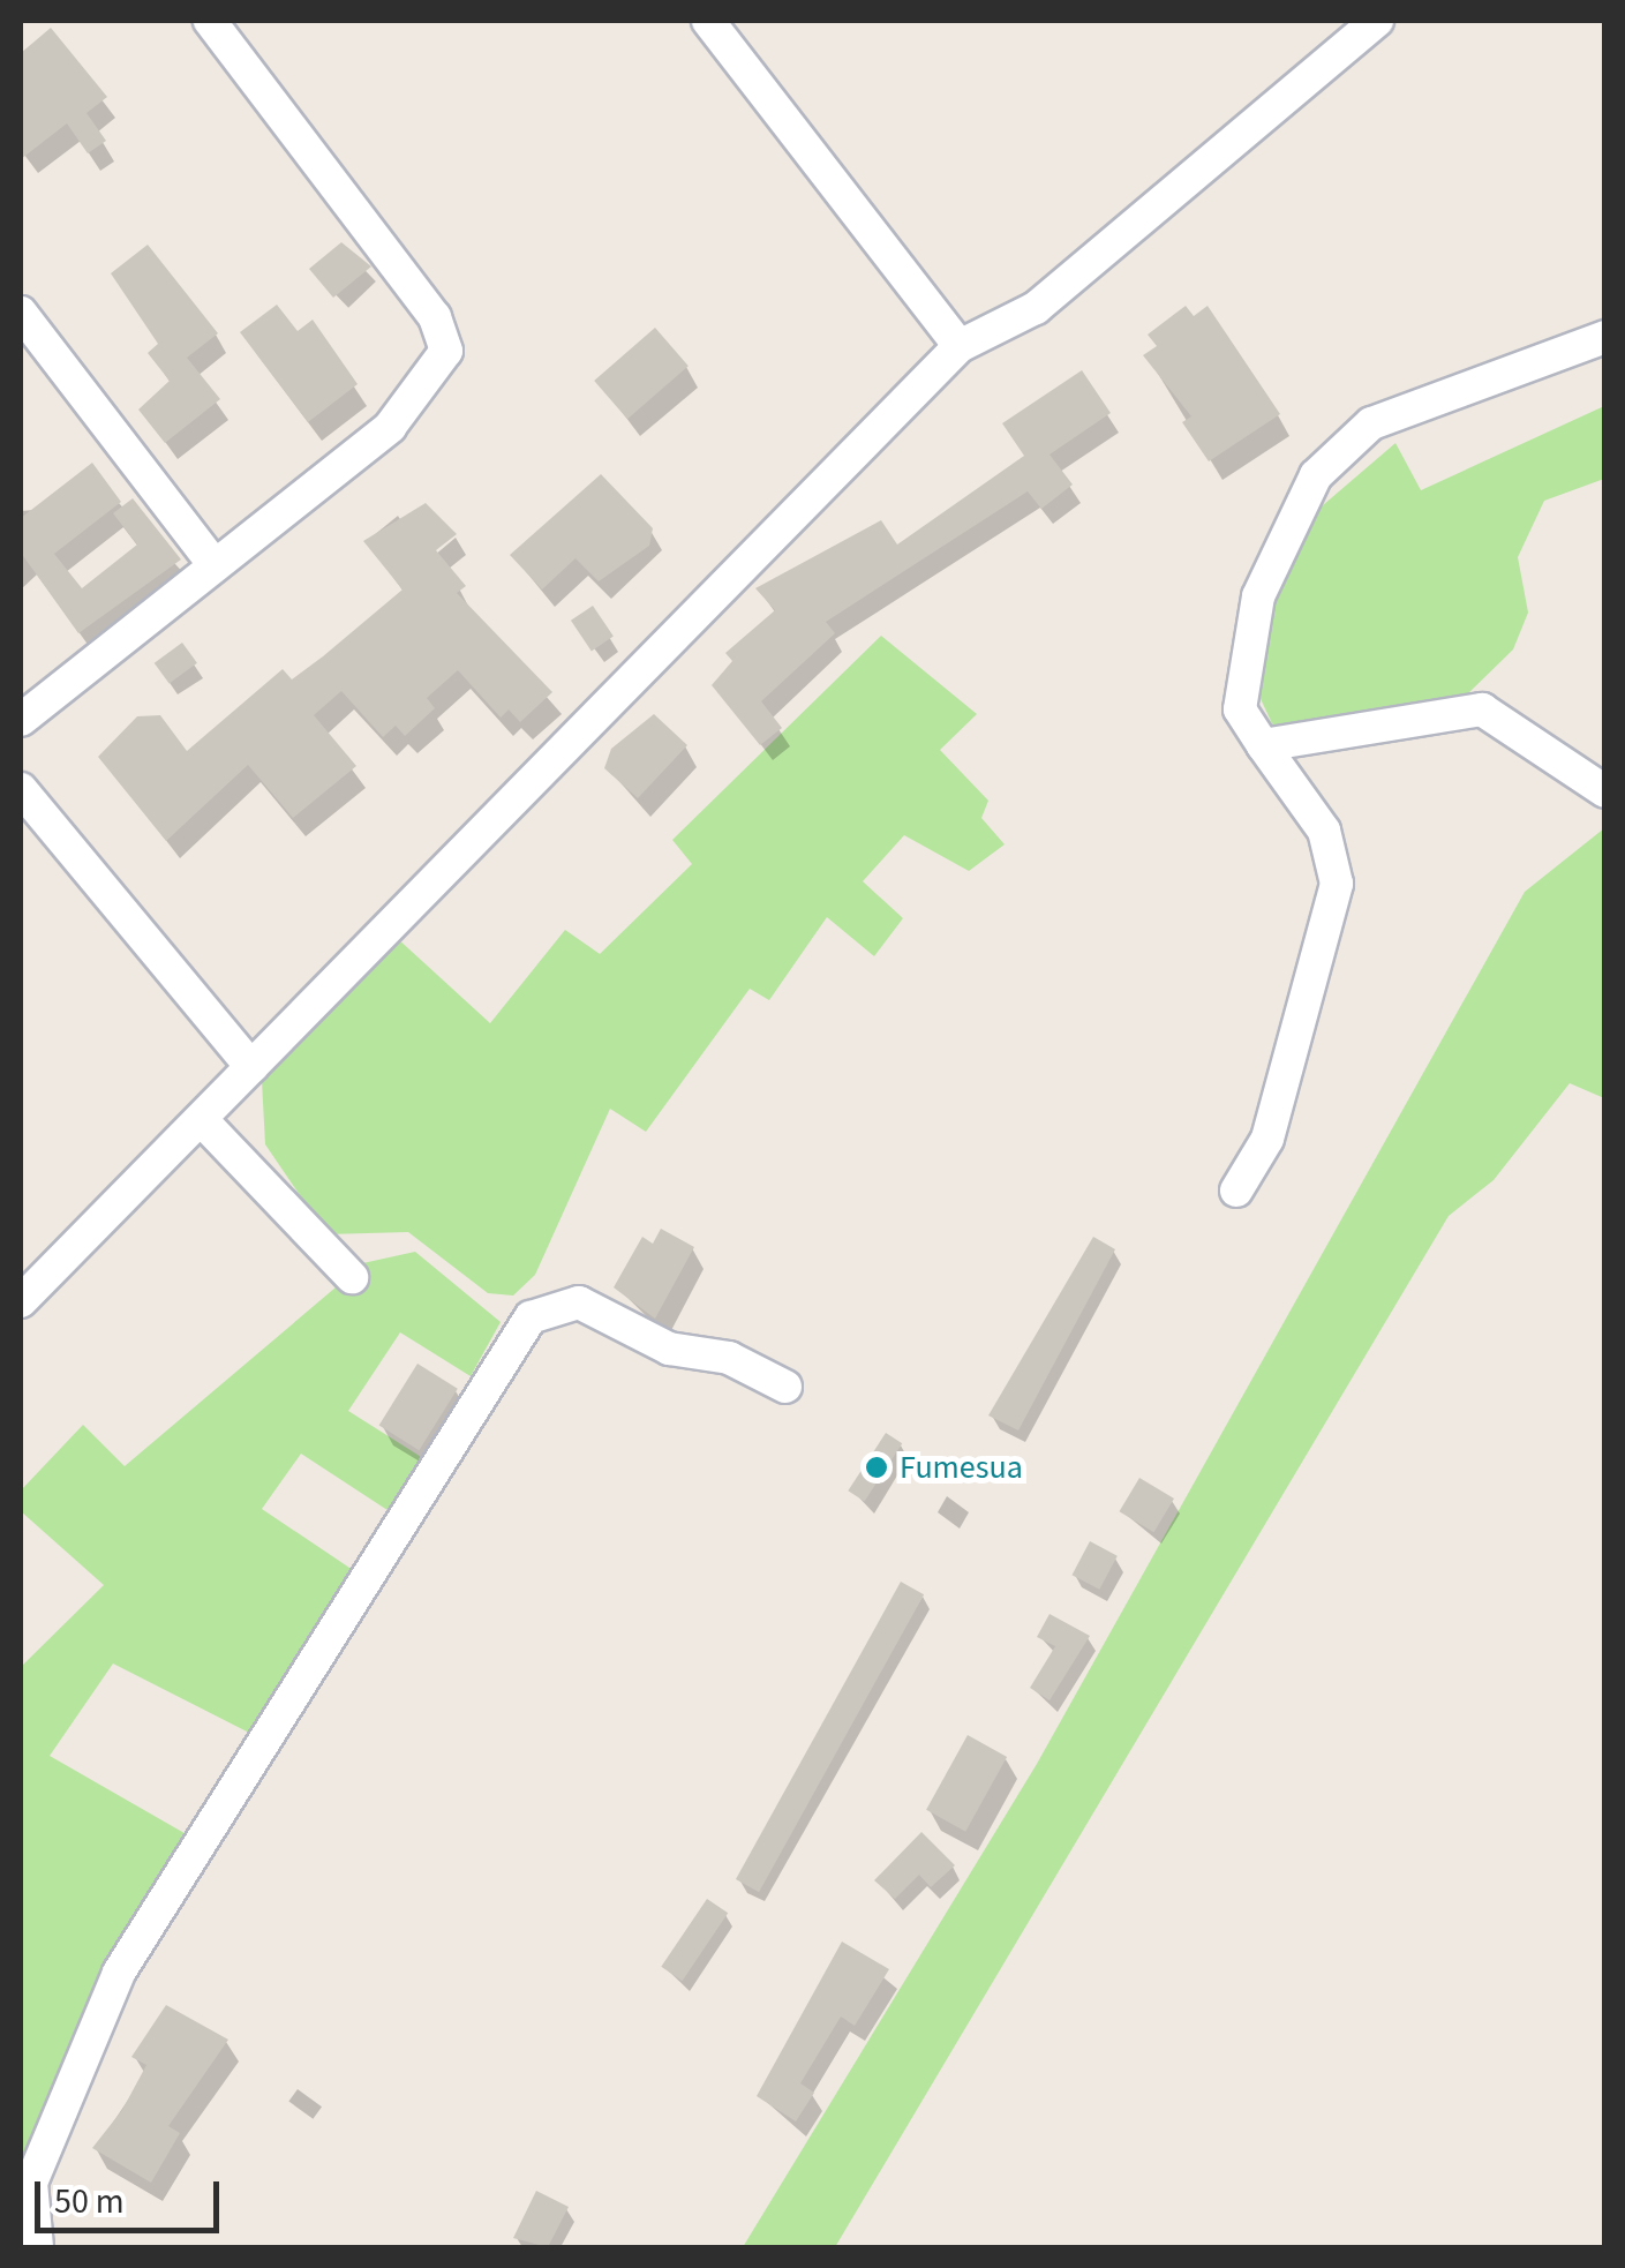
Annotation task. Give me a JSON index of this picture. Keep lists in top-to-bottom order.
{
  "places": ["Fumesua"],
  "scale_bar": "50 m"
}
